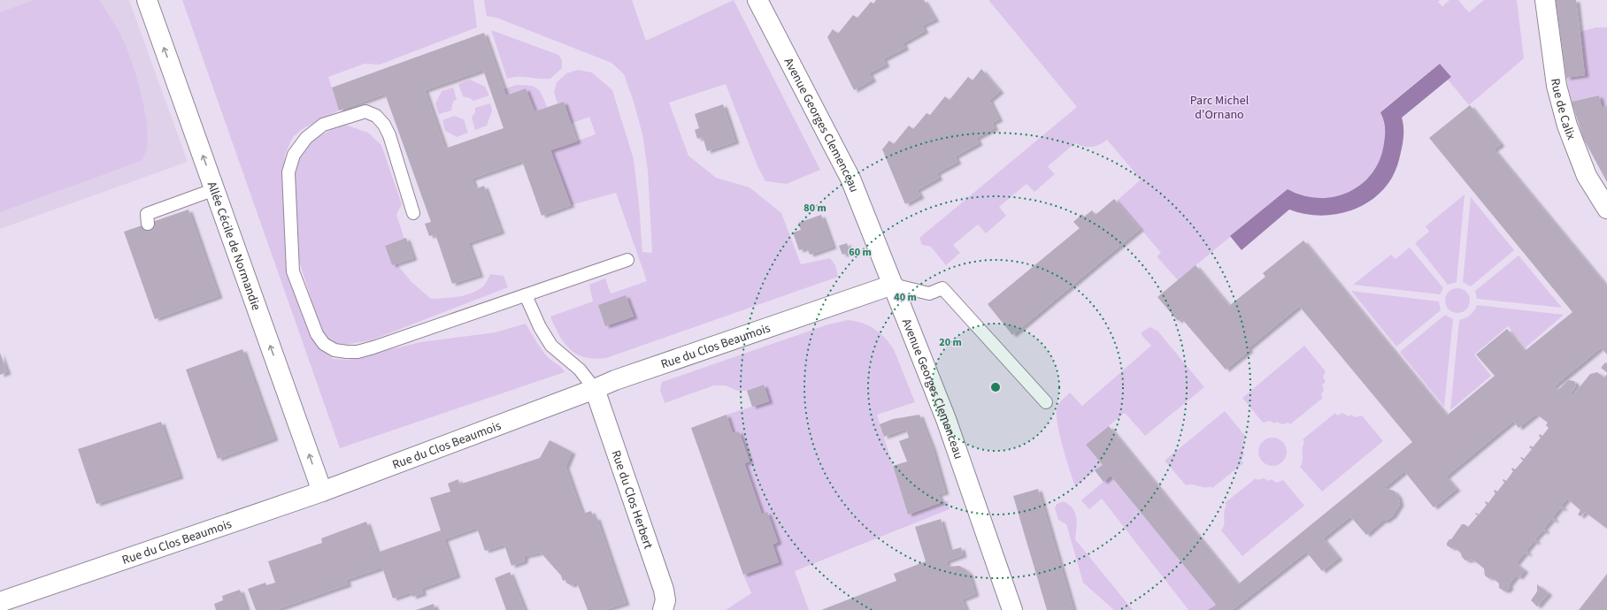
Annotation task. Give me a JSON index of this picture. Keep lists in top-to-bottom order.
{
  "streets": {
    "street": [
      "Rue de Calix",
      "Avenue Georges Clemenceau",
      "Allée Cécile de Normandie",
      "Rue du Clos Beaumois",
      "Rue du Clos Herbert"
    ]
  },
  "crossings": [
    ["Avenue Georges Clemenceau", "Rue du Clos Beaumois"],
    ["Allée Cécile de Normandie", "Rue du Clos Beaumois"],
    ["Rue du Clos Beaumois", "Rue du Clos Herbert"]
  ],
  "one_way": ["Allée Cécile de Normandie"],
  "parks": ["Parc Michel d'Ornano"],
  "rings": [
    "80 m",
    "60 m",
    "40 m",
    "20 m"
  ]
}
